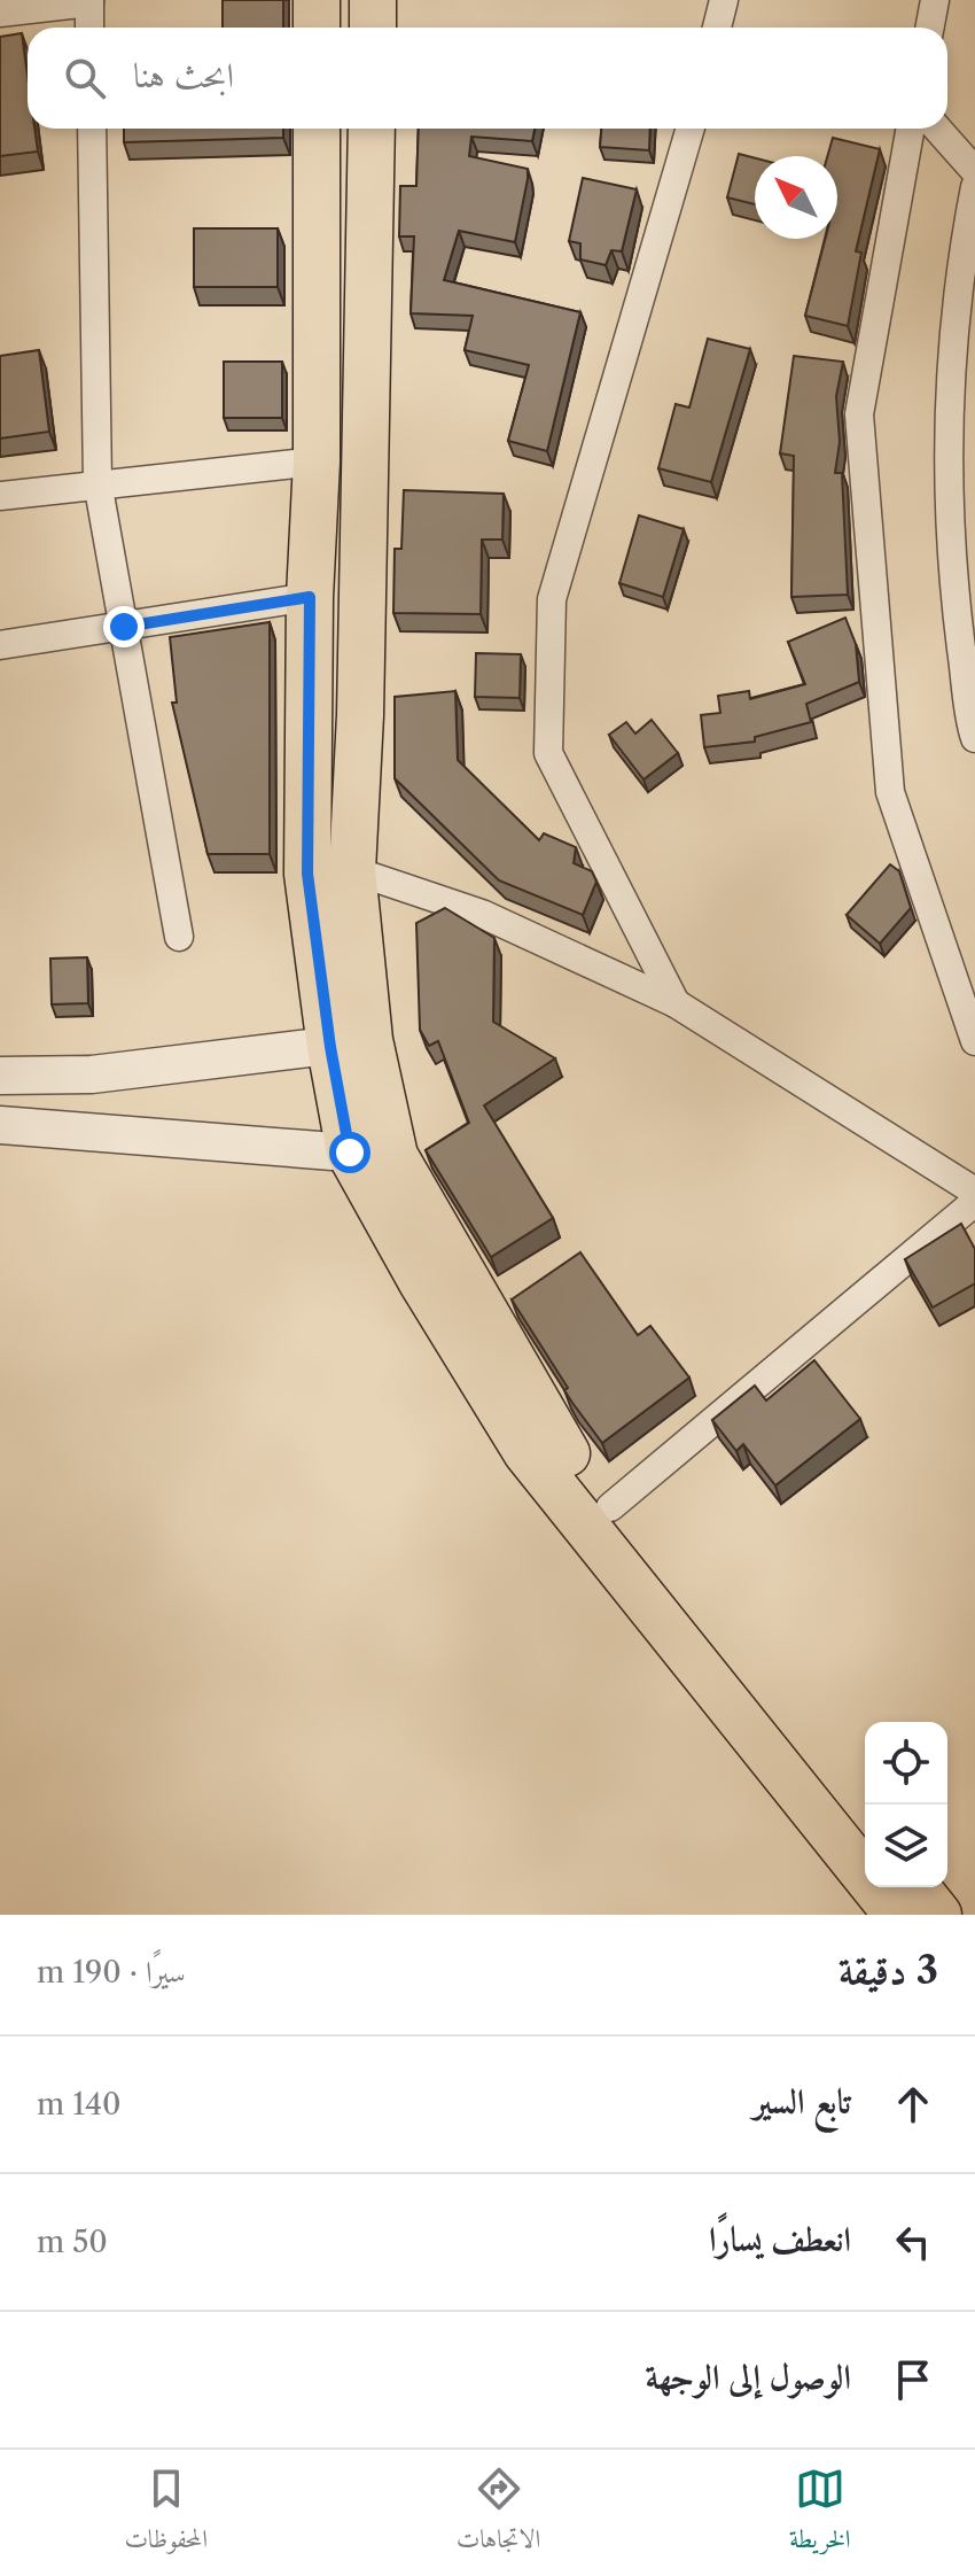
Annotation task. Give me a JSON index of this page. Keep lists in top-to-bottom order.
{
  "north": "top left",
  "page": {
    "search": "ابحث هنا",
    "heading": ["3 دقيقة", "سيرًا · 190 m"],
    "list": [
      ["تابع السير", "140 m"],
      ["انعطف يسارًا", "50 m"],
      "الوصول إلى الوجهة"
    ],
    "nav": ["الخريطة", "الاتجاهات", "المحفوظات"]
  }
}
